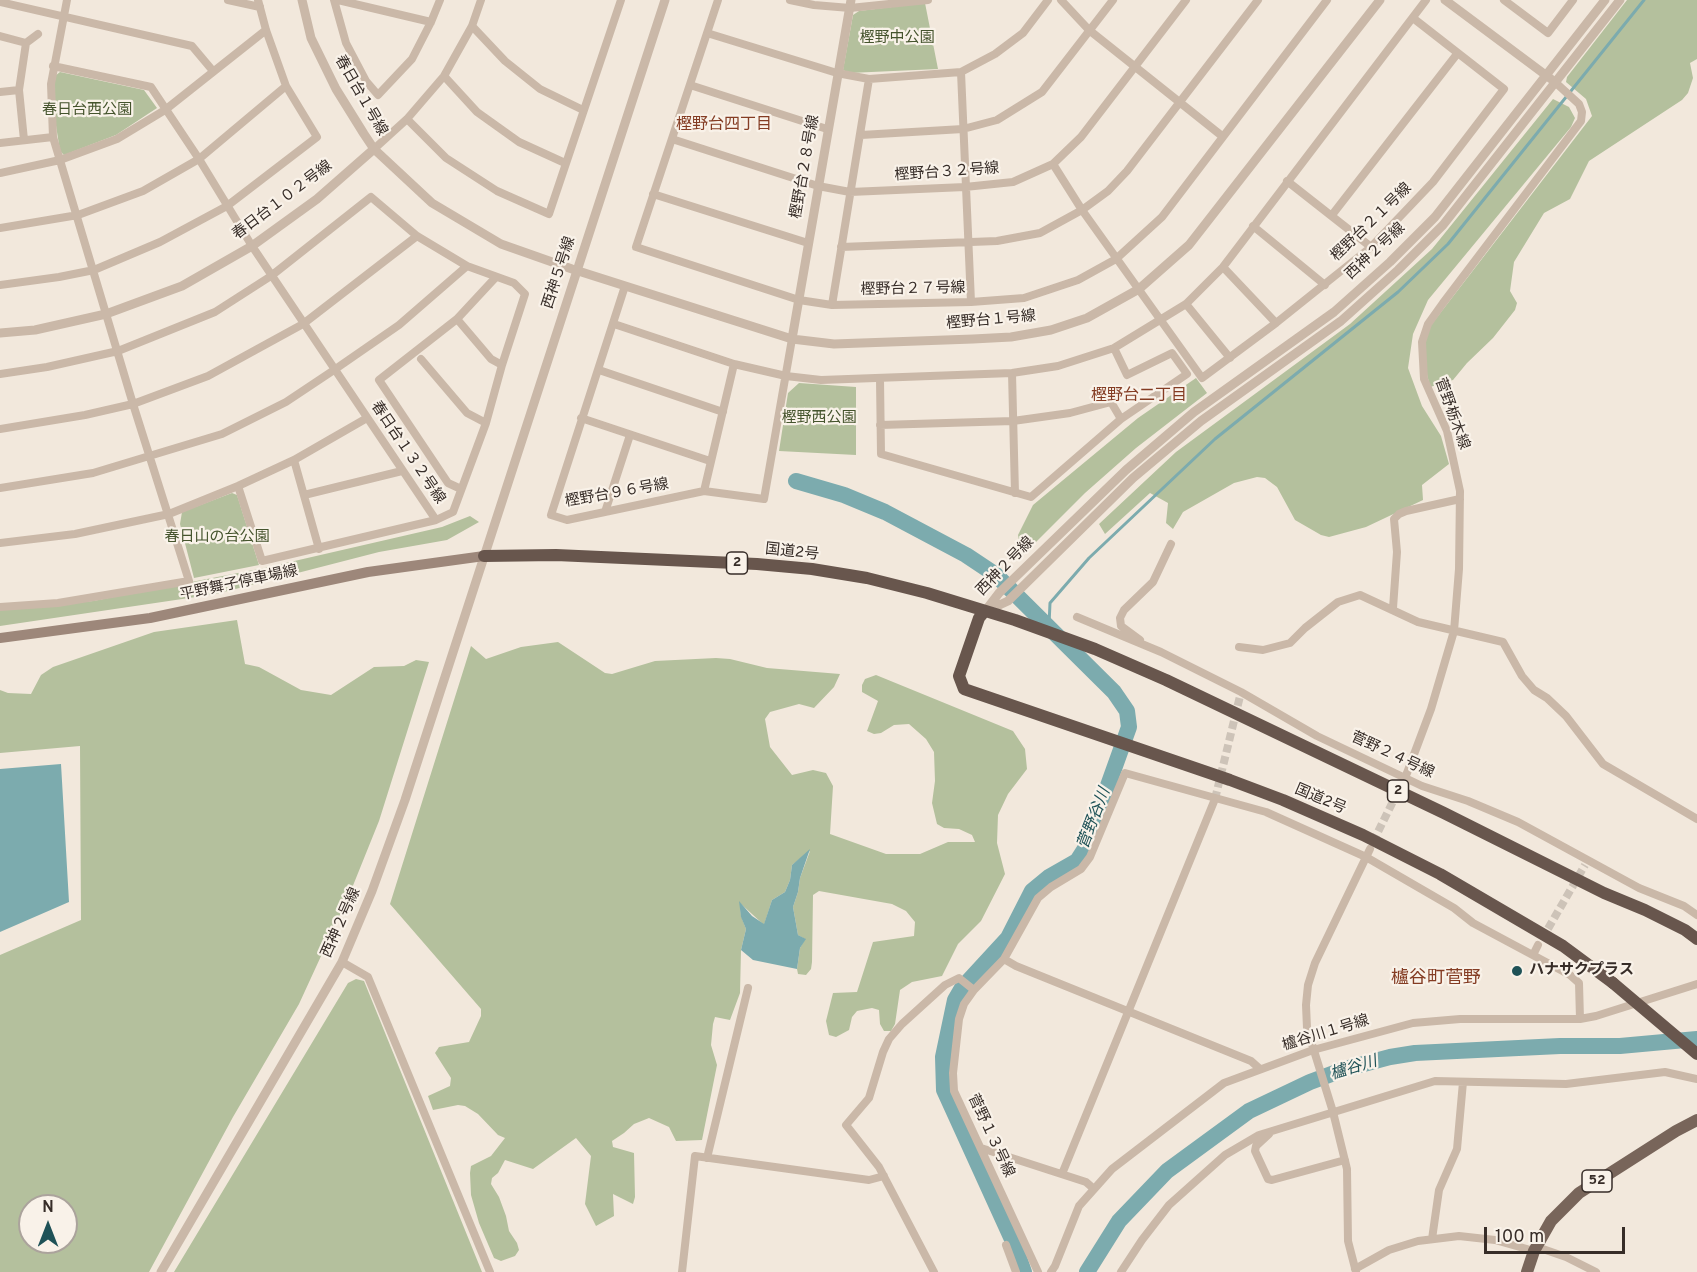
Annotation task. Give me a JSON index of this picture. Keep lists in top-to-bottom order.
{
  "streets": {
    "highway": ["国道2号", "2"],
    "main road": ["平野舞子停車場線", "52"],
    "street": [
      "春日台１号線",
      "樫野台２８号線",
      "樫野台３２号線",
      "春日台１０２号線",
      "樫野台２１号線",
      "西神２号線",
      "西神５号線",
      "樫野台２７号線",
      "樫野台１号線",
      "菅野栃木線",
      "春日台１３２号線",
      "樫野台９６号線",
      "菅野２４号線",
      "櫨谷川１号線",
      "菅野１３号線"
    ]
  },
  "crossings": [
    ["春日台１号線", "春日台１０２号線"],
    ["春日台１号線", "西神５号線"],
    ["春日台１号線", "樫野台１号線"],
    ["樫野台２８号線", "樫野台３２号線"],
    ["樫野台２８号線", "樫野台２７号線"],
    ["樫野台２８号線", "樫野台１号線"],
    ["樫野台２８号線", "樫野台９６号線"],
    ["樫野台３２号線", "樫野台２１号線"],
    ["樫野台３２号線", "樫野台２７号線"],
    ["春日台１０２号線", "春日台１３２号線"],
    ["樫野台２１号線", "樫野台２７号線"],
    ["樫野台２１号線", "樫野台１号線"],
    ["西神２号線", "西神５号線"],
    ["西神２号線", "菅野栃木線"],
    ["西神２号線", "国道2号"],
    ["西神２号線", "平野舞子停車場線"],
    ["西神５号線", "樫野台１号線"],
    ["西神５号線", "国道2号"],
    ["西神５号線", "平野舞子停車場線"],
    ["樫野台１号線", "樫野台９６号線"],
    ["国道2号", "平野舞子停車場線"]
  ],
  "districts": ["樫野台四丁目", "樫野台二丁目", "櫨谷町菅野"],
  "water": ["菅野谷川", "櫨谷川"],
  "parks": [
    "樫野中公園",
    "春日台西公園",
    "樫野西公園",
    "春日山の台公園"
  ],
  "places": ["ハナサクプラス"],
  "scale_bar": "100 m",
  "north": "top"
}
